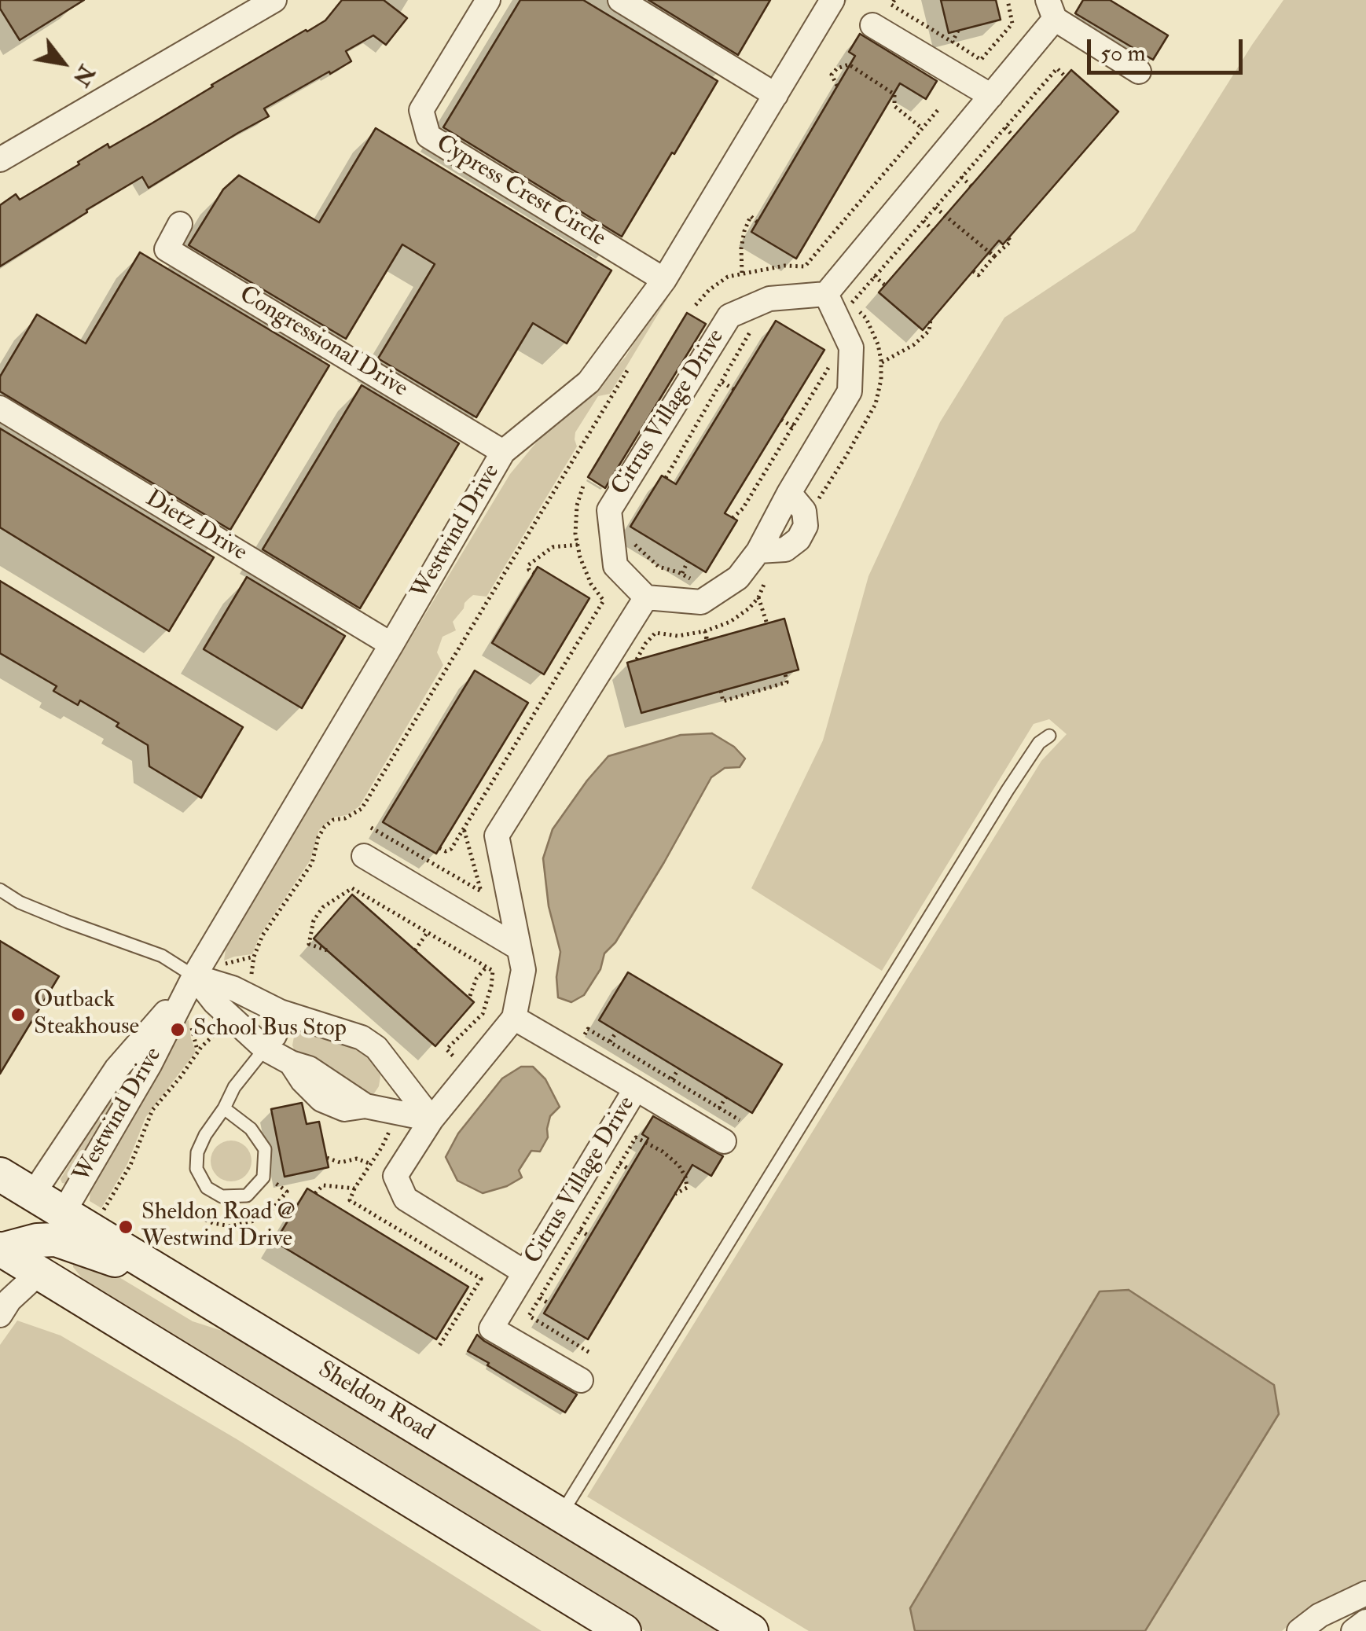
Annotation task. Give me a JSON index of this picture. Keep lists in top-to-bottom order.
{
  "streets": {
    "main road": ["Sheldon Road"],
    "street": [
      "Cypress Crest Circle",
      "Congressional Drive",
      "Citrus Village Drive",
      "Dietz Drive",
      "Westwind Drive"
    ]
  },
  "crossings": [
    ["Cypress Crest Circle", "Westwind Drive"],
    ["Congressional Drive", "Westwind Drive"],
    ["Dietz Drive", "Westwind Drive"],
    ["Westwind Drive", "Sheldon Road"]
  ],
  "places": ["Outback Steakhouse", "School Bus Stop", "Sheldon Road @ Westwind Drive"],
  "scale_bar": "50 m",
  "north": "bottom right"
}
